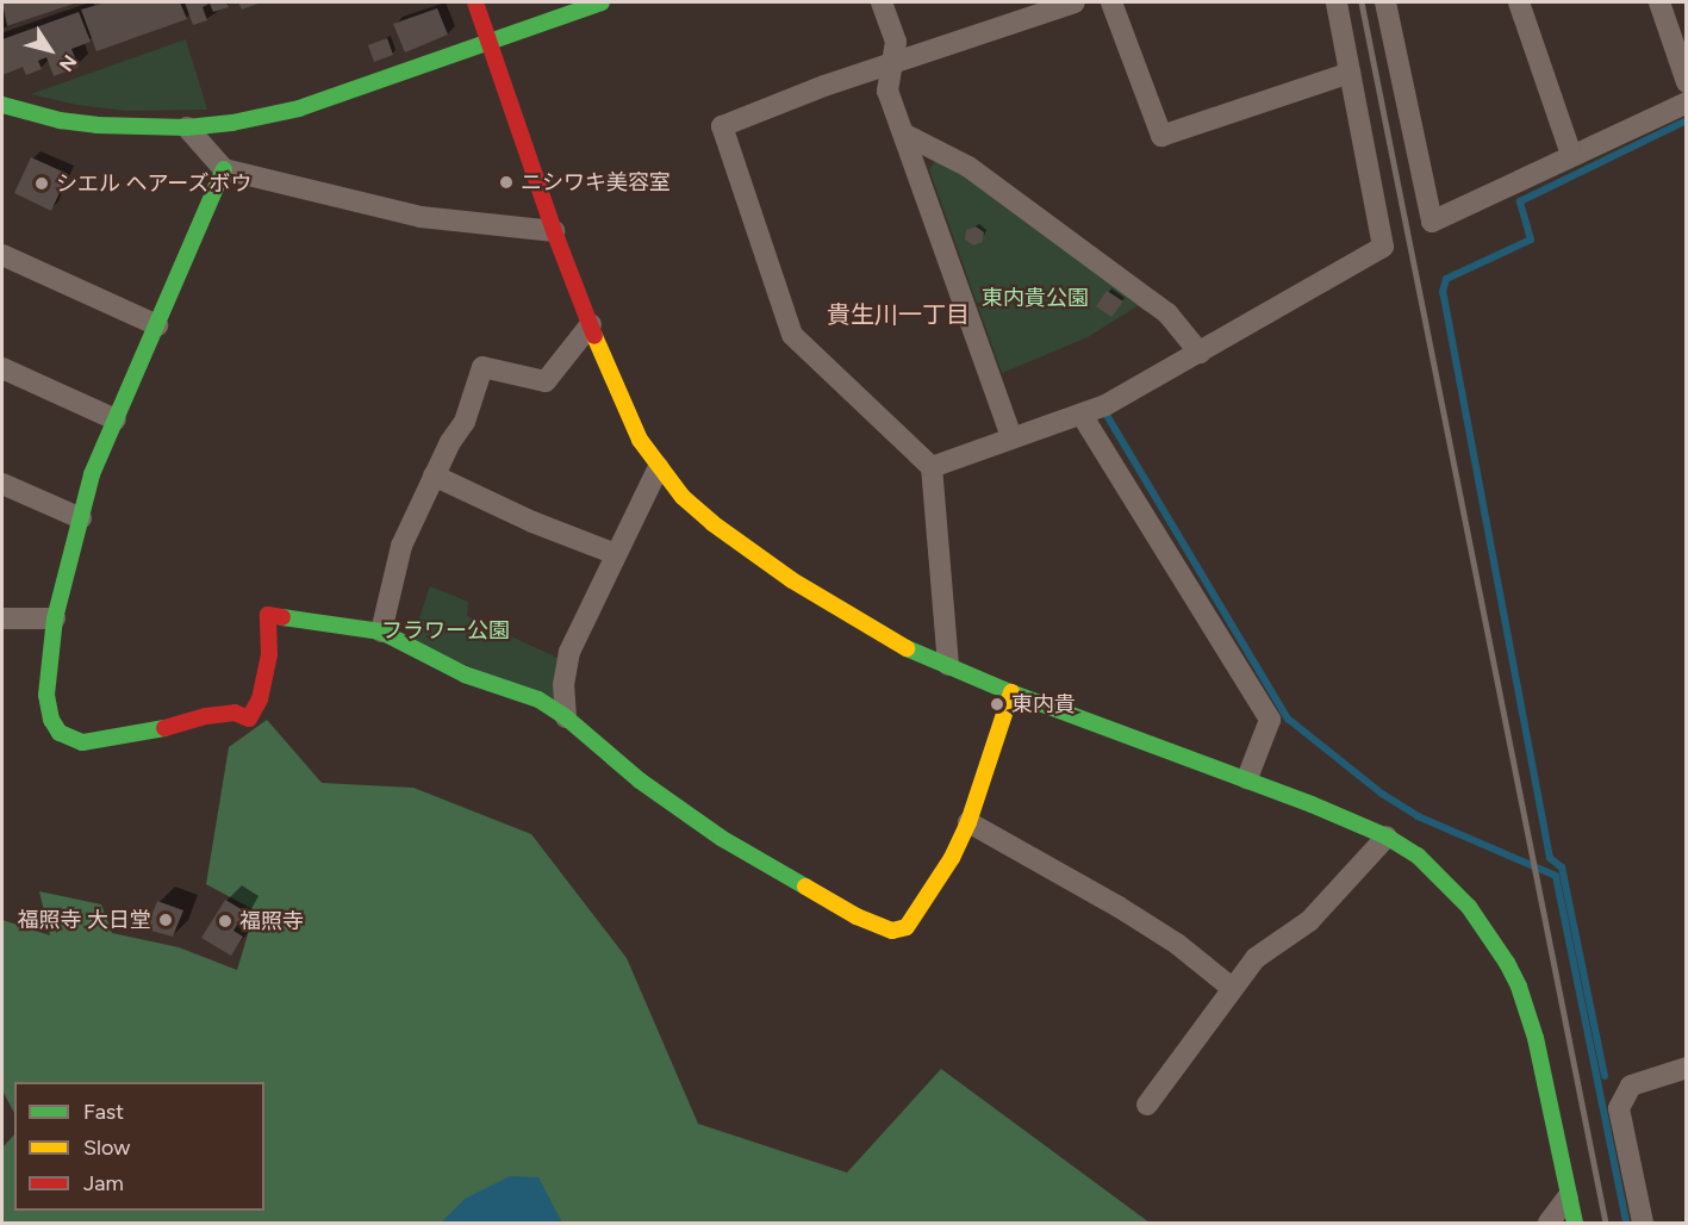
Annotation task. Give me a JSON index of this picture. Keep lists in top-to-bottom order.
{
  "districts": ["貴生川一丁目"],
  "parks": ["東内貴公園", "フラワー公園"],
  "places": [
    "ニシワキ美容室",
    "シエル ヘアーズボウ",
    "東内貴",
    "福照寺 大日堂",
    "福照寺"
  ],
  "legend": ["Fast", "Slow", "Jam"],
  "north": "bottom right"
}
